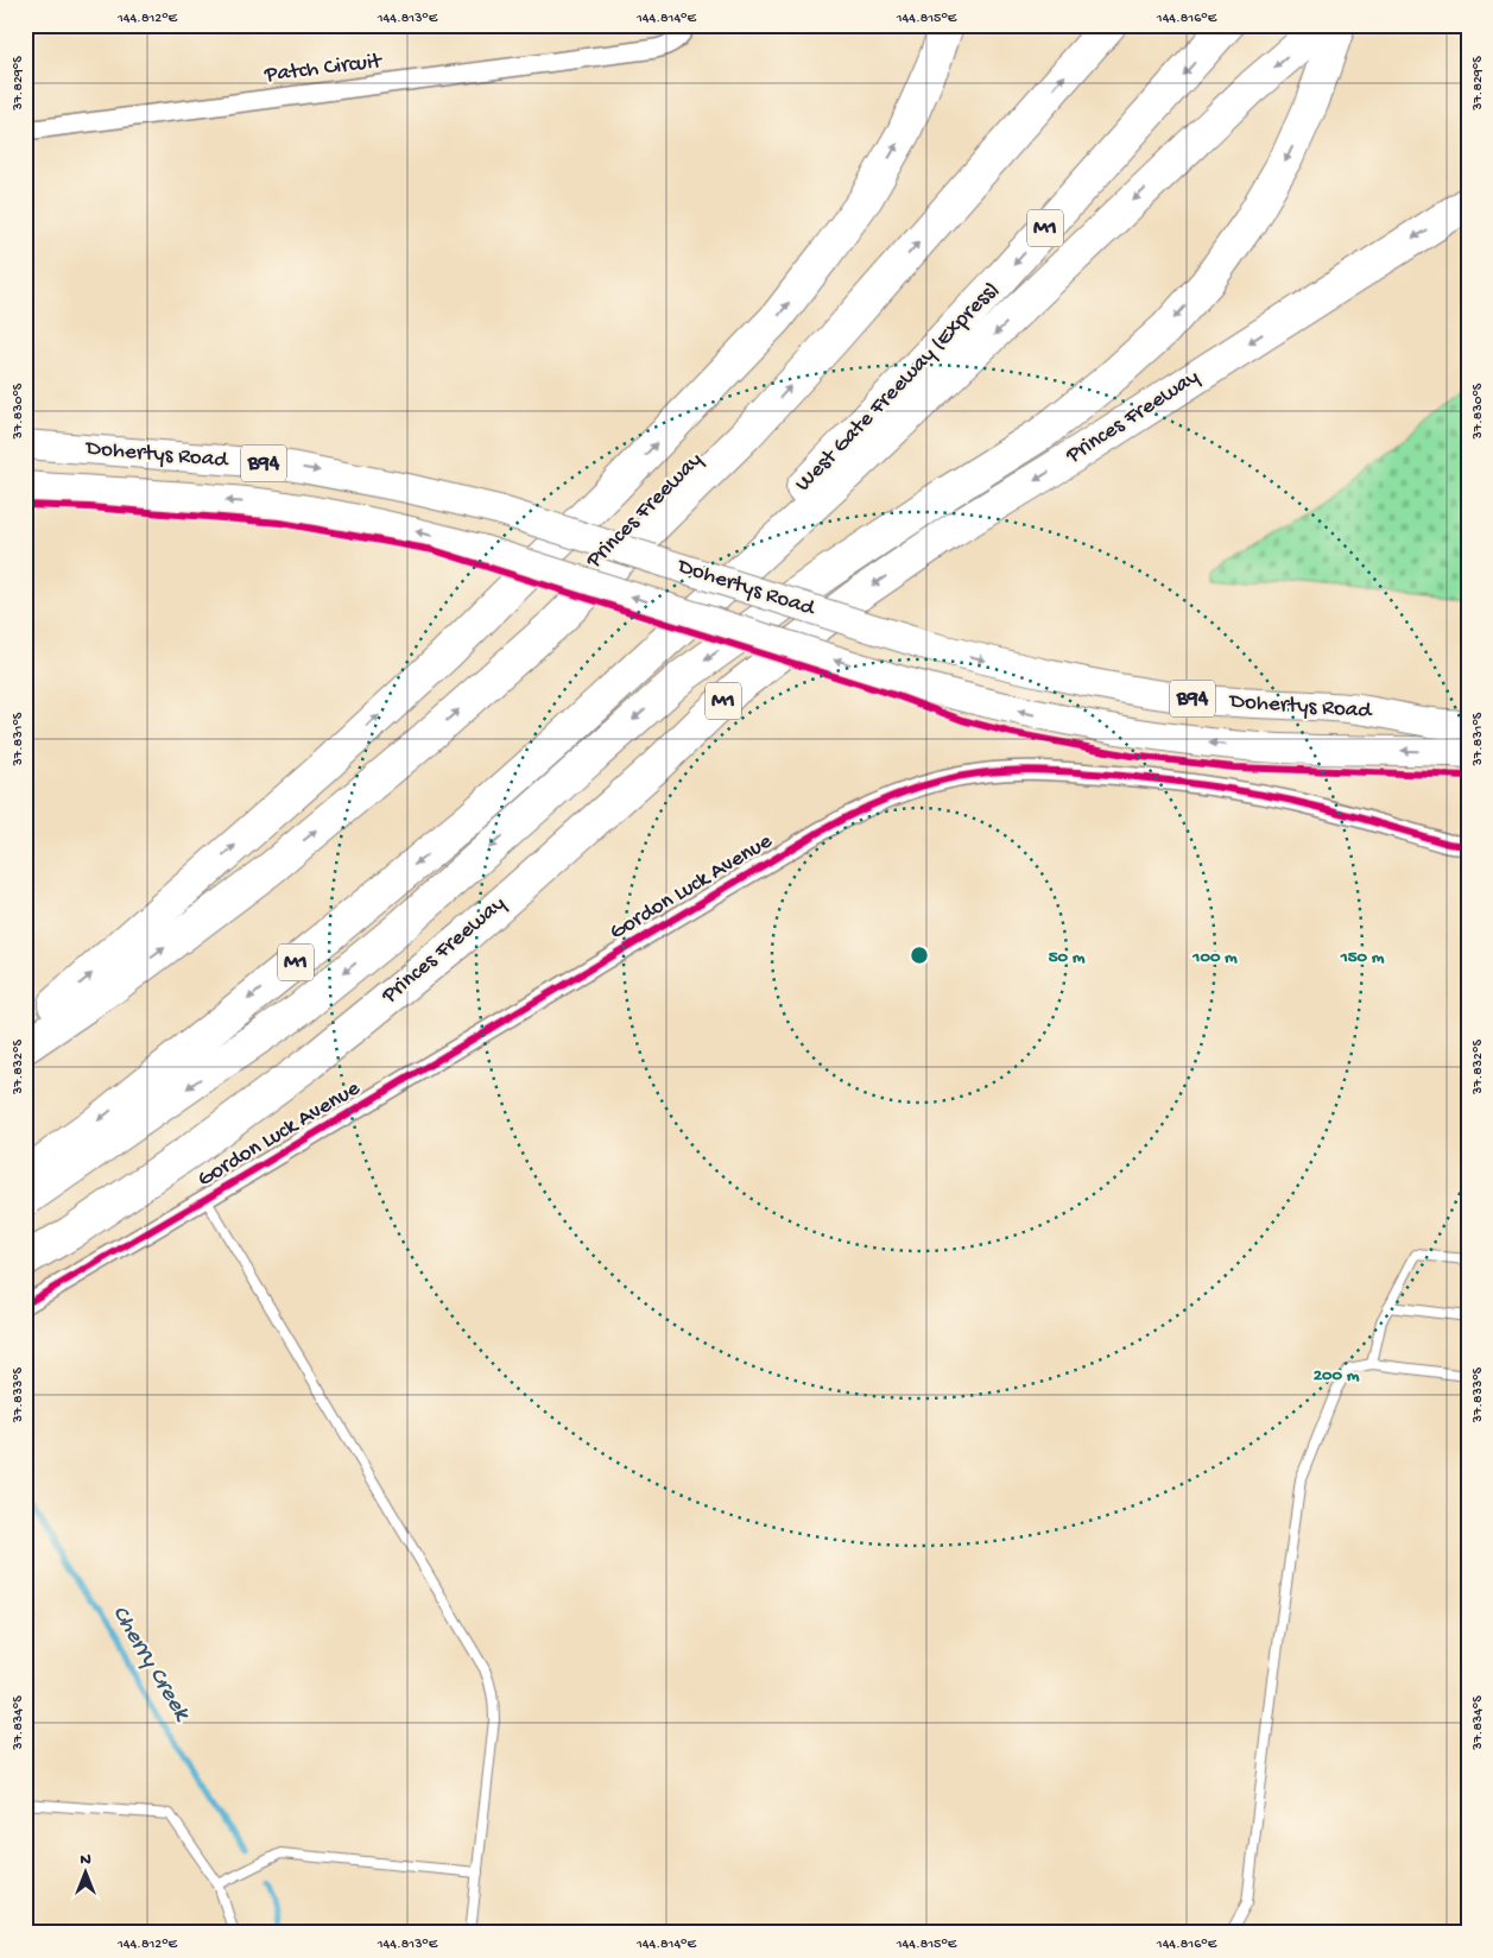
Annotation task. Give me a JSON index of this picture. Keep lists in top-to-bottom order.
{
  "streets": {
    "highway": ["M1", "West Gate Freeway (Express)", "Princes Freeway"],
    "main road": ["Dohertys Road", "B94"],
    "street": ["Patch Circuit", "Gordon Luck Avenue"]
  },
  "crossings": [
    ["M1", "West Gate Freeway (Express)"]
  ],
  "water": ["Cherry Creek"],
  "north": "top",
  "coordinates": [
    "144.812°E",
    "144.813°E",
    "144.814°E",
    "144.815°E",
    "144.816°E",
    "37.829°S",
    "37.830°S",
    "37.831°S",
    "37.832°S",
    "37.833°S",
    "37.834°S"
  ],
  "rings": [
    "50 m",
    "100 m",
    "150 m",
    "200 m"
  ]
}
